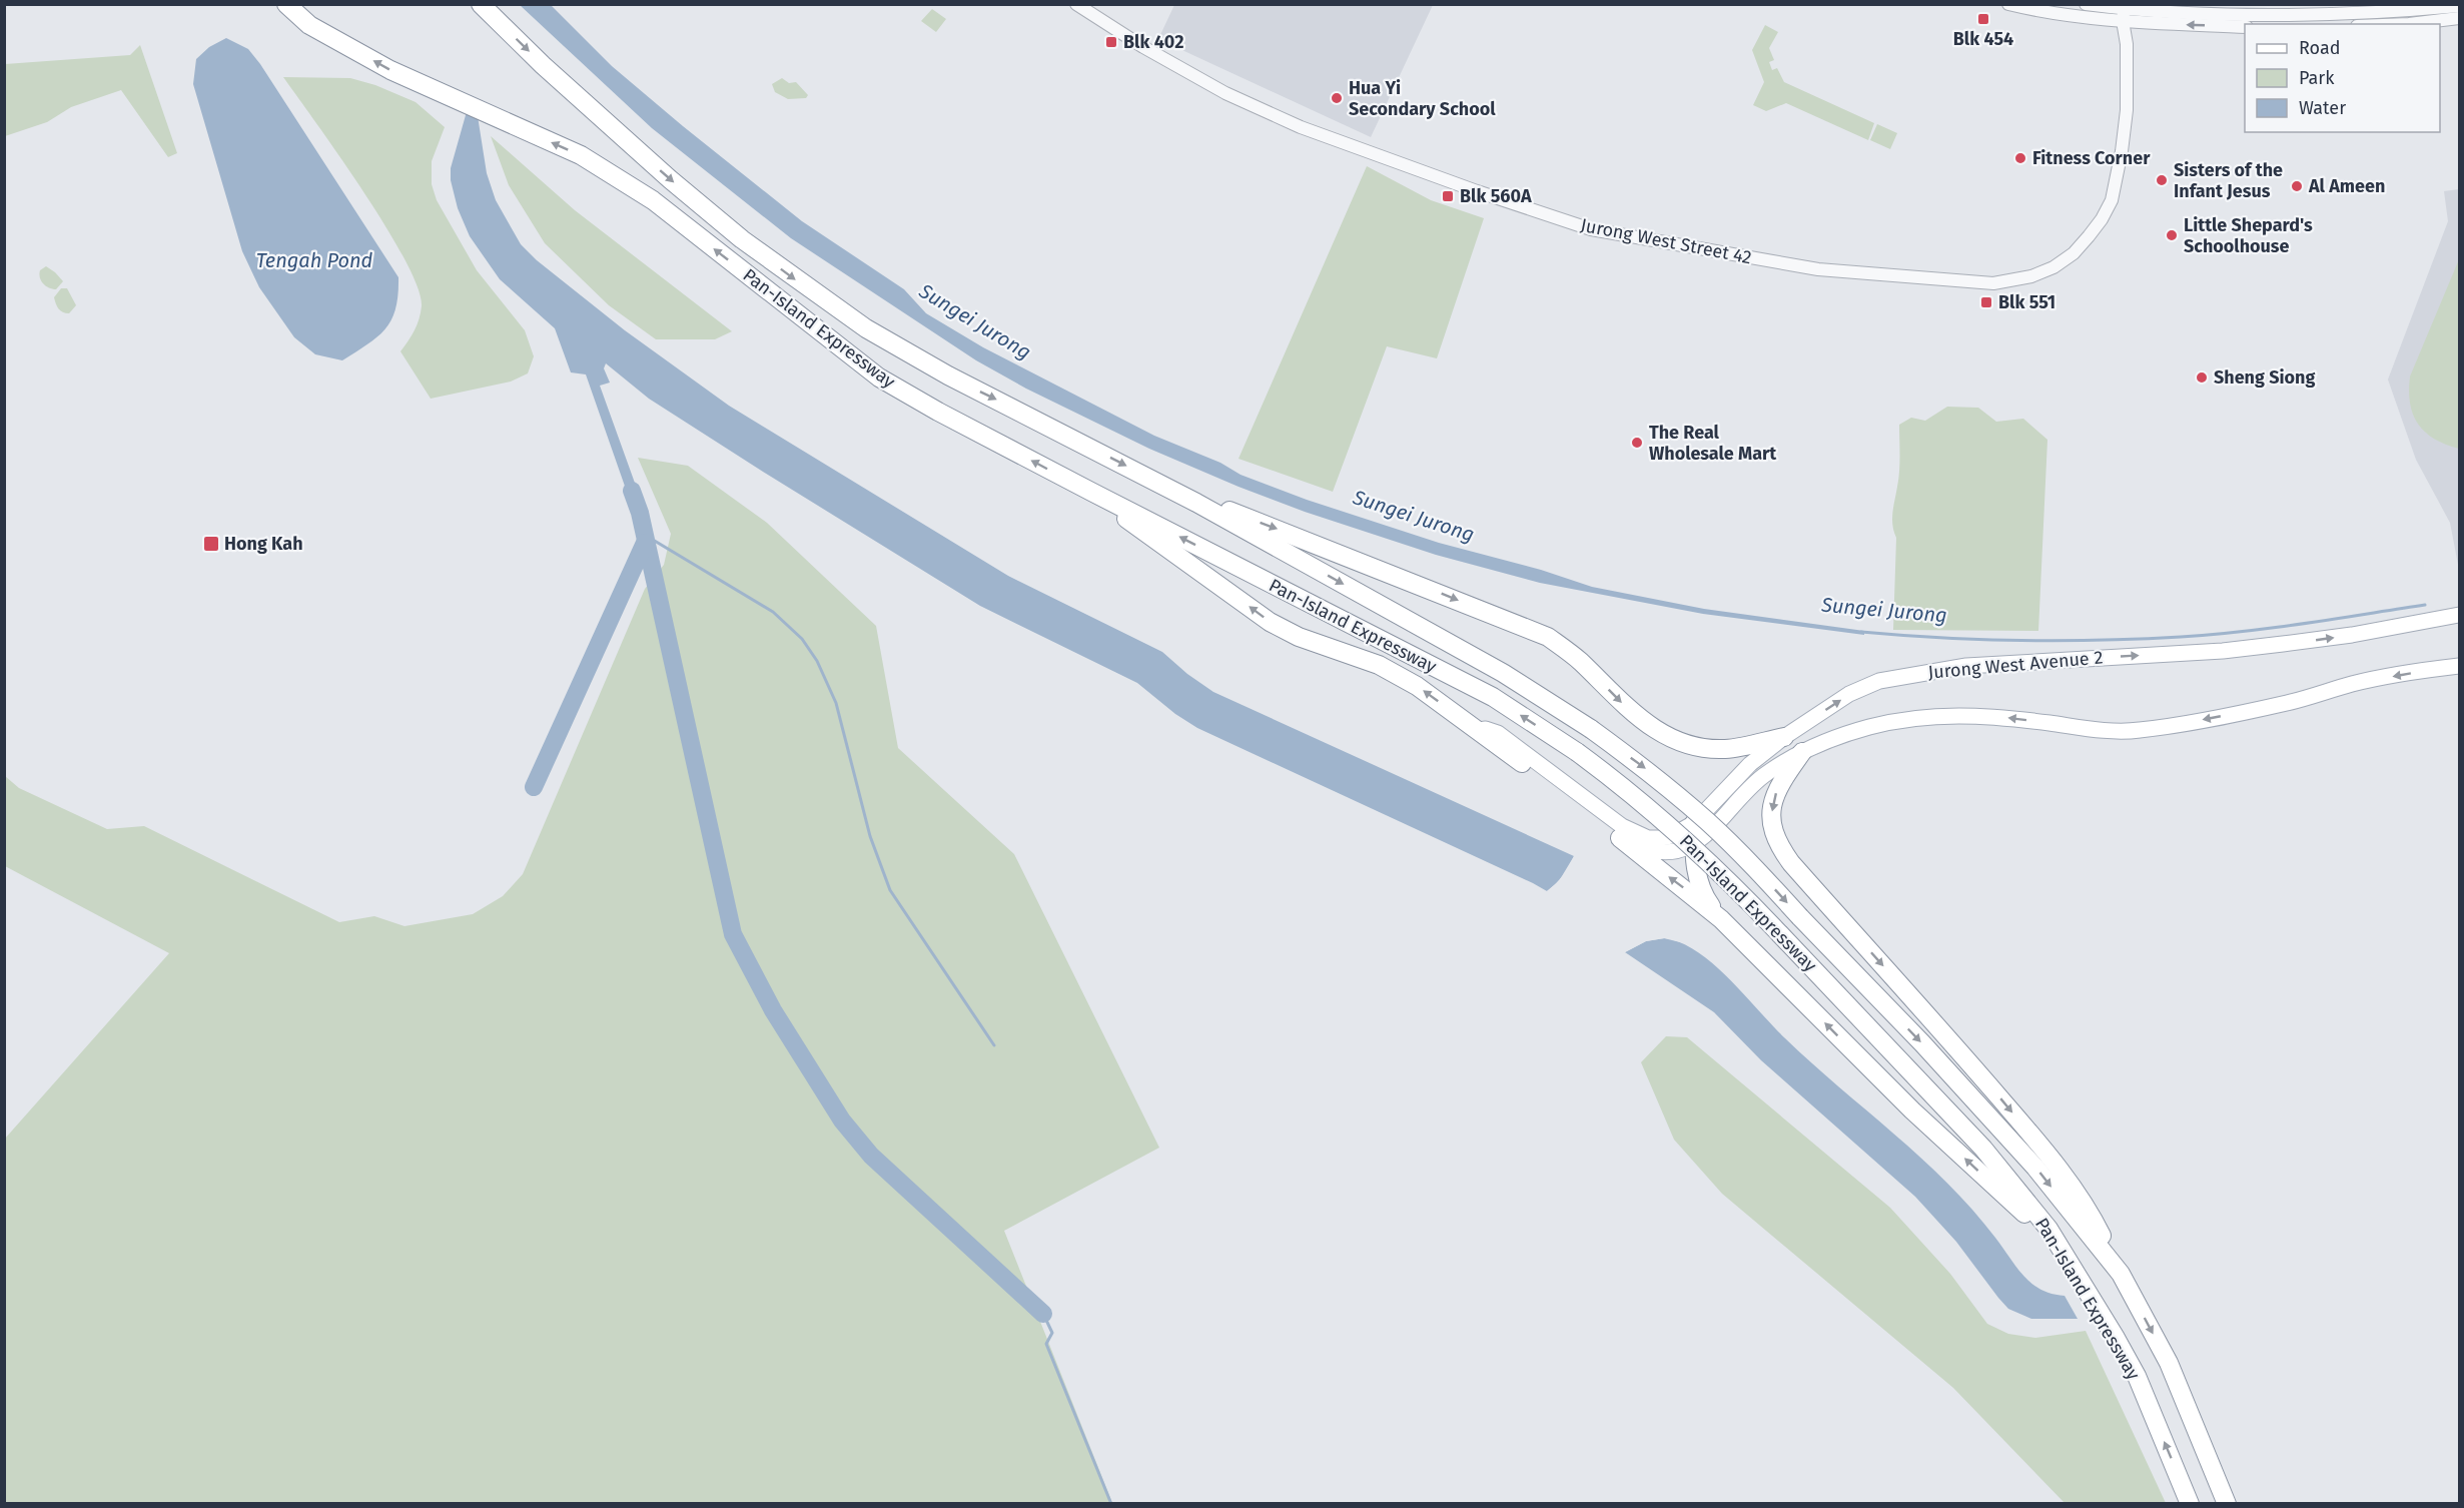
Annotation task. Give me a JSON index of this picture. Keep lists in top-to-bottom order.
{
  "streets": {
    "highway": ["Pan-Island Expressway"],
    "main road": ["Jurong West Avenue 2"],
    "street": ["Jurong West Street 42"]
  },
  "water": ["Tengah Pond", "Sungei Jurong"],
  "places": {
    "transit": [
      "Blk 454",
      "Blk 402",
      "Blk 560A",
      "Blk 551",
      "Hong Kah"
    ],
    "other": [
      "Hua Yi Secondary School",
      "Fitness Corner",
      "Sisters of the Infant Jesus",
      "Al Ameen",
      "Little Shepard's Schoolhouse",
      "Sheng Siong",
      "The Real Wholesale Mart"
    ]
  },
  "legend": ["Road", "Park", "Water"]
}
